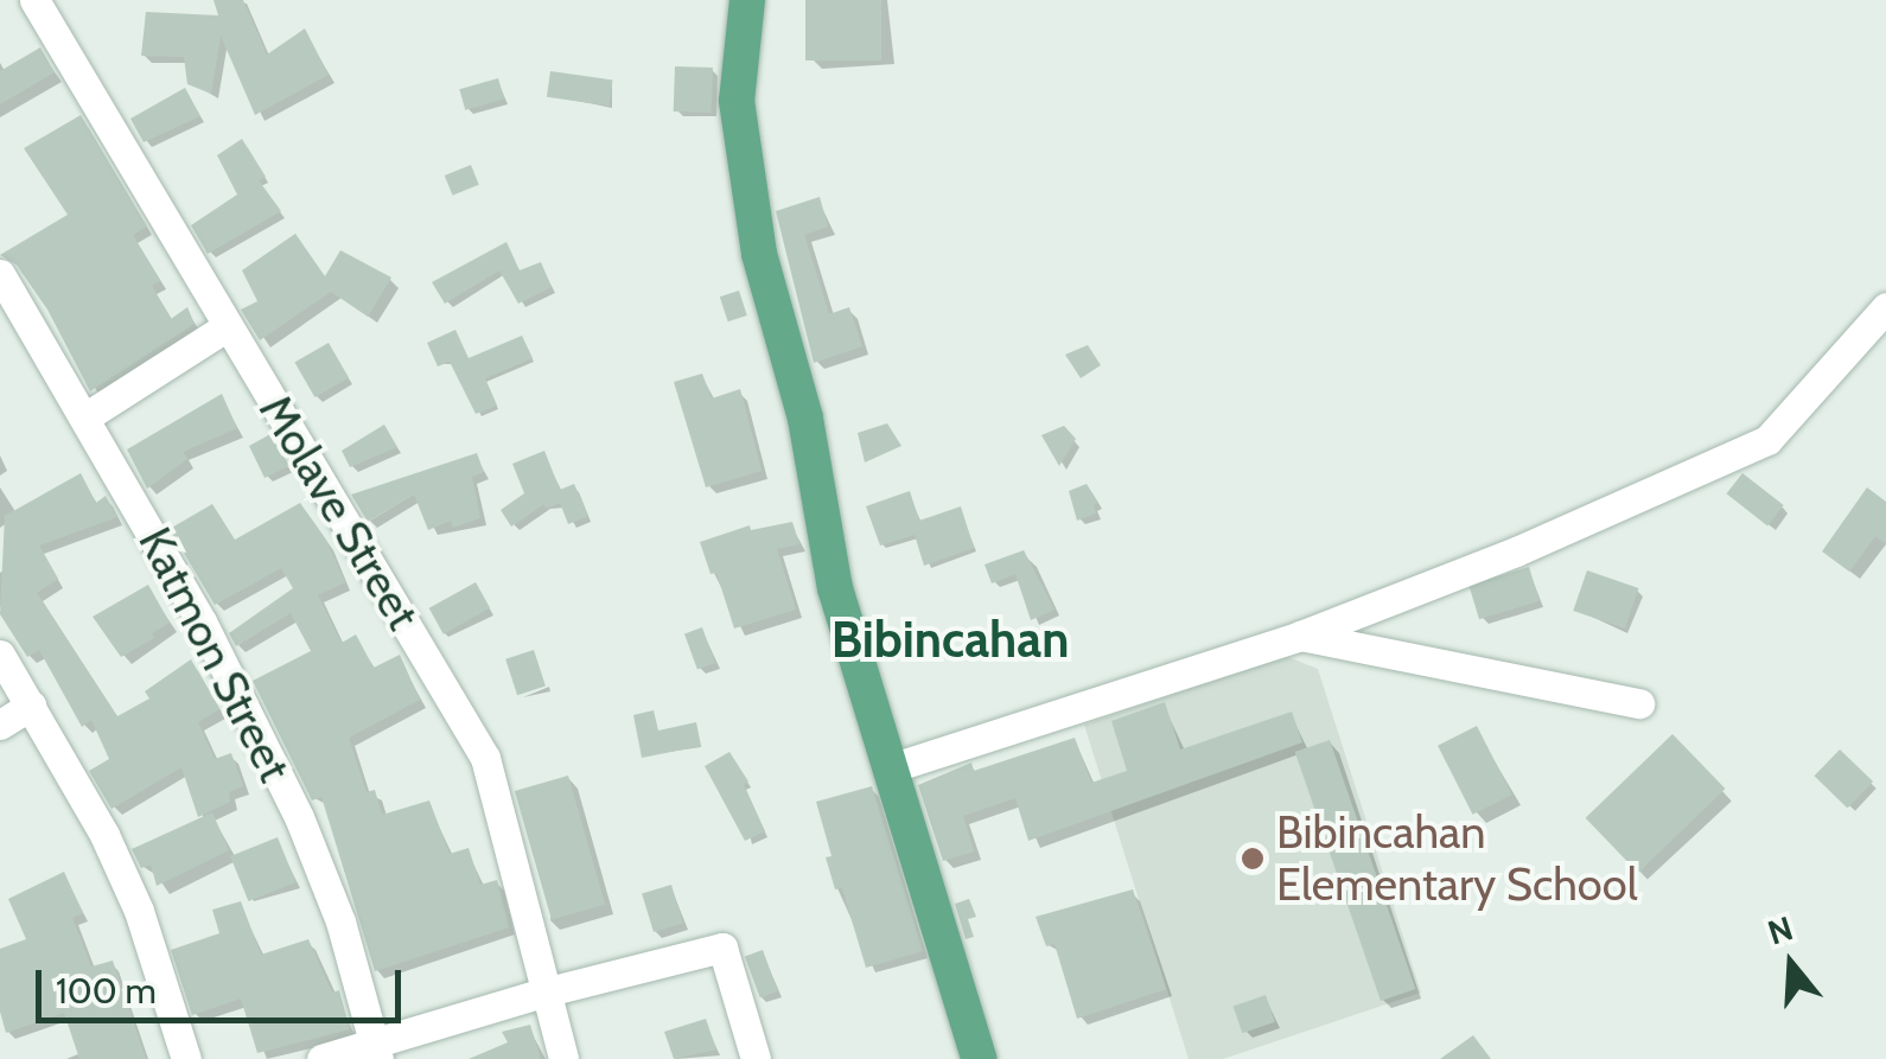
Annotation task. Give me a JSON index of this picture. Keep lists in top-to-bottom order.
{
  "streets": {
    "street": ["Molave Street", "Katmon Street"]
  },
  "districts": ["Bibincahan"],
  "places": ["Bibincahan Elementary School"],
  "scale_bar": "100 m",
  "north": "top"
}
